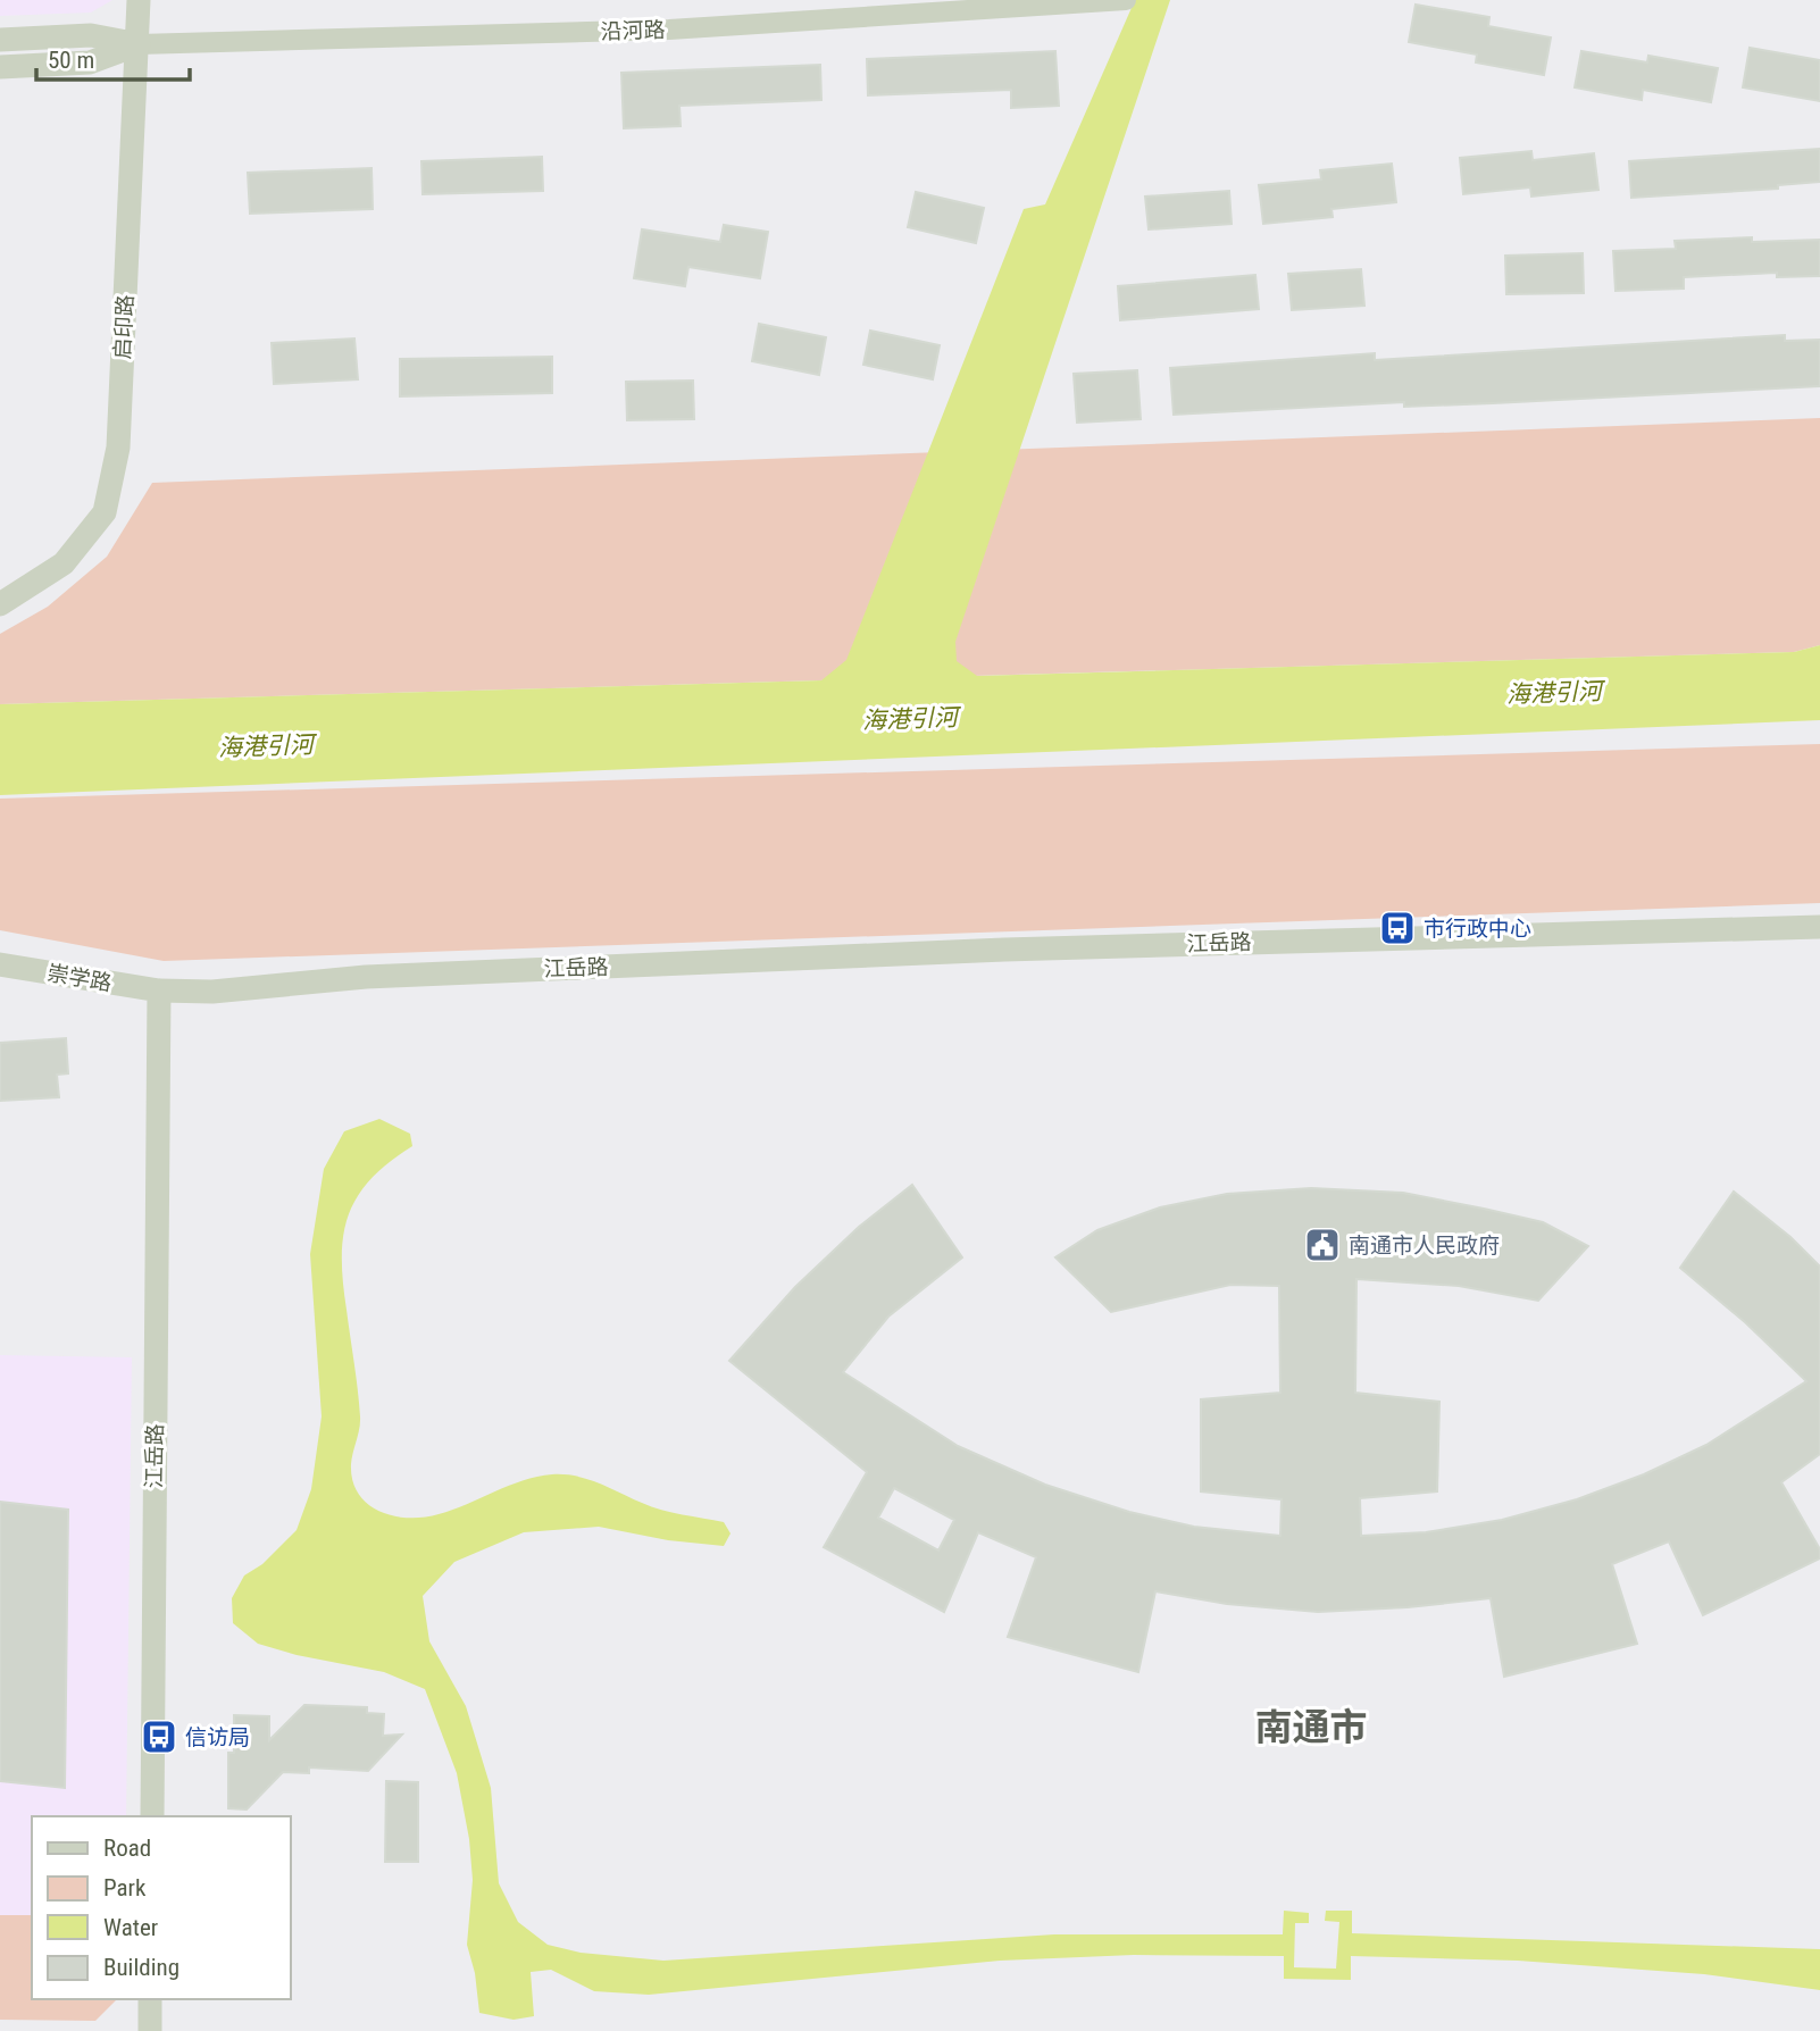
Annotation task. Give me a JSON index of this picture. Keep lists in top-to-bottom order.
{
  "streets": {
    "street": [
      "沿河路",
      "启印路",
      "江岳路",
      "崇学路"
    ]
  },
  "crossings": [
    ["沿河路", "启印路"],
    ["江岳路", "崇学路"]
  ],
  "districts": ["南通市"],
  "water": ["海港引河"],
  "places": {
    "bus stop": ["市行政中心", "信访局"],
    "public building": ["南通市人民政府"]
  },
  "legend": [
    "Road",
    "Park",
    "Water",
    "Building"
  ],
  "scale_bar": "50 m"
}
